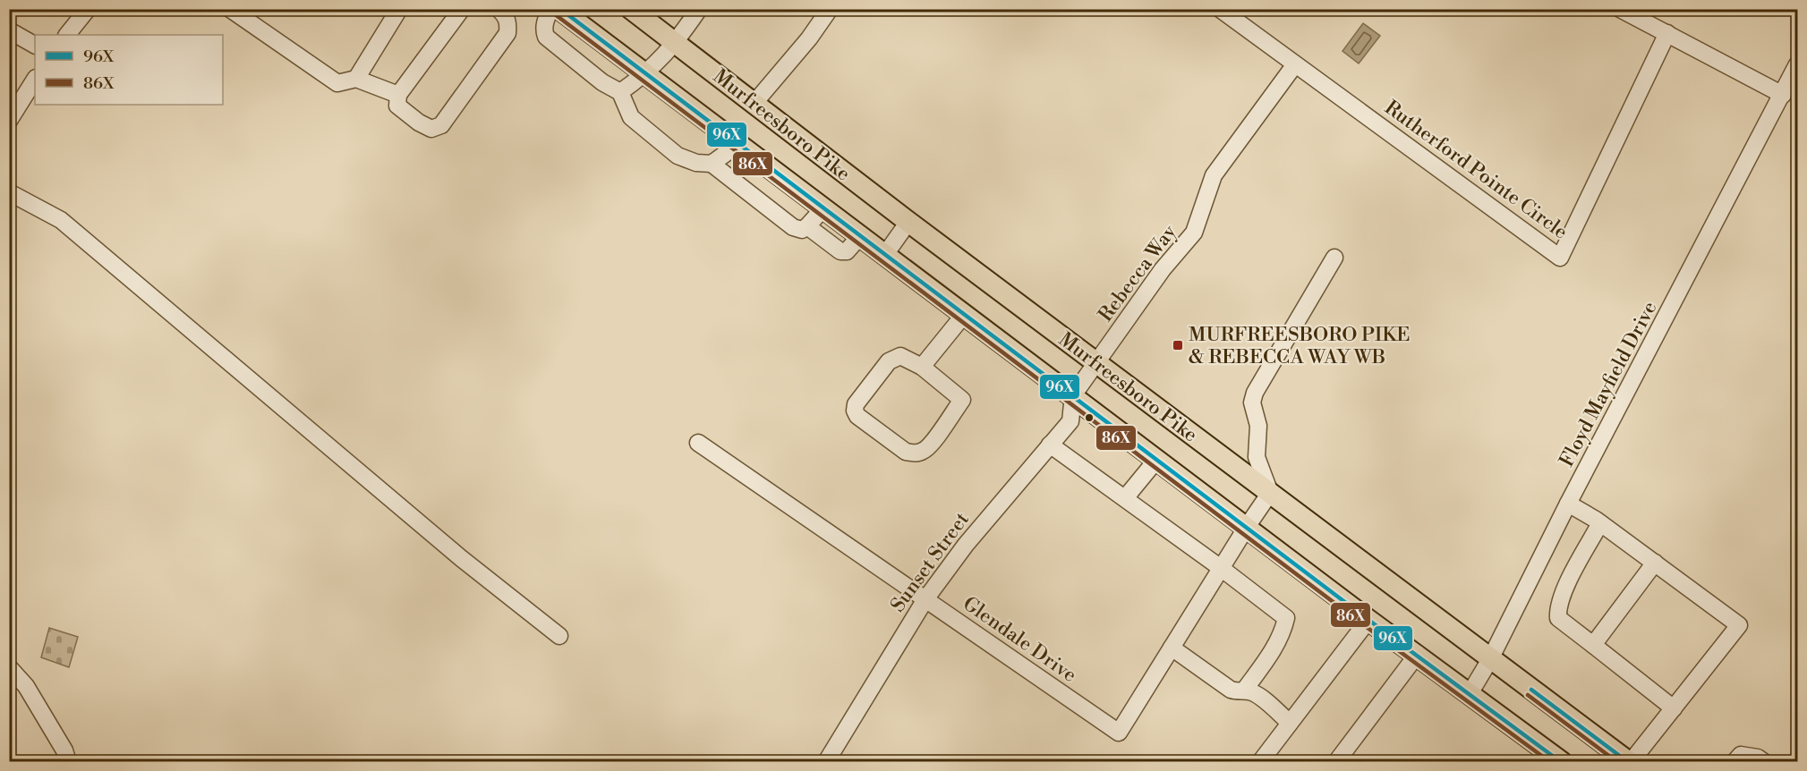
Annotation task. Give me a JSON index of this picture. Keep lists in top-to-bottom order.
{
  "streets": {
    "main road": ["Murfreesboro Pike"],
    "street": [
      "Rutherford Pointe Circle",
      "Rebecca Way",
      "Floyd Mayfield Drive",
      "Sunset Street",
      "Glendale Drive"
    ]
  },
  "crossings": [
    ["Murfreesboro Pike", "Rebecca Way"],
    ["Murfreesboro Pike", "Floyd Mayfield Drive"],
    ["Murfreesboro Pike", "Glendale Drive"],
    ["Rutherford Pointe Circle", "Rebecca Way"],
    ["Rebecca Way", "Sunset Street"],
    ["Sunset Street", "Glendale Drive"]
  ],
  "places": {
    "transit": ["MURFREESBORO PIKE & REBECCA WAY WB"]
  },
  "lines": ["transit line 96X", "transit line 86X"],
  "legend": ["96X", "86X"]
}
